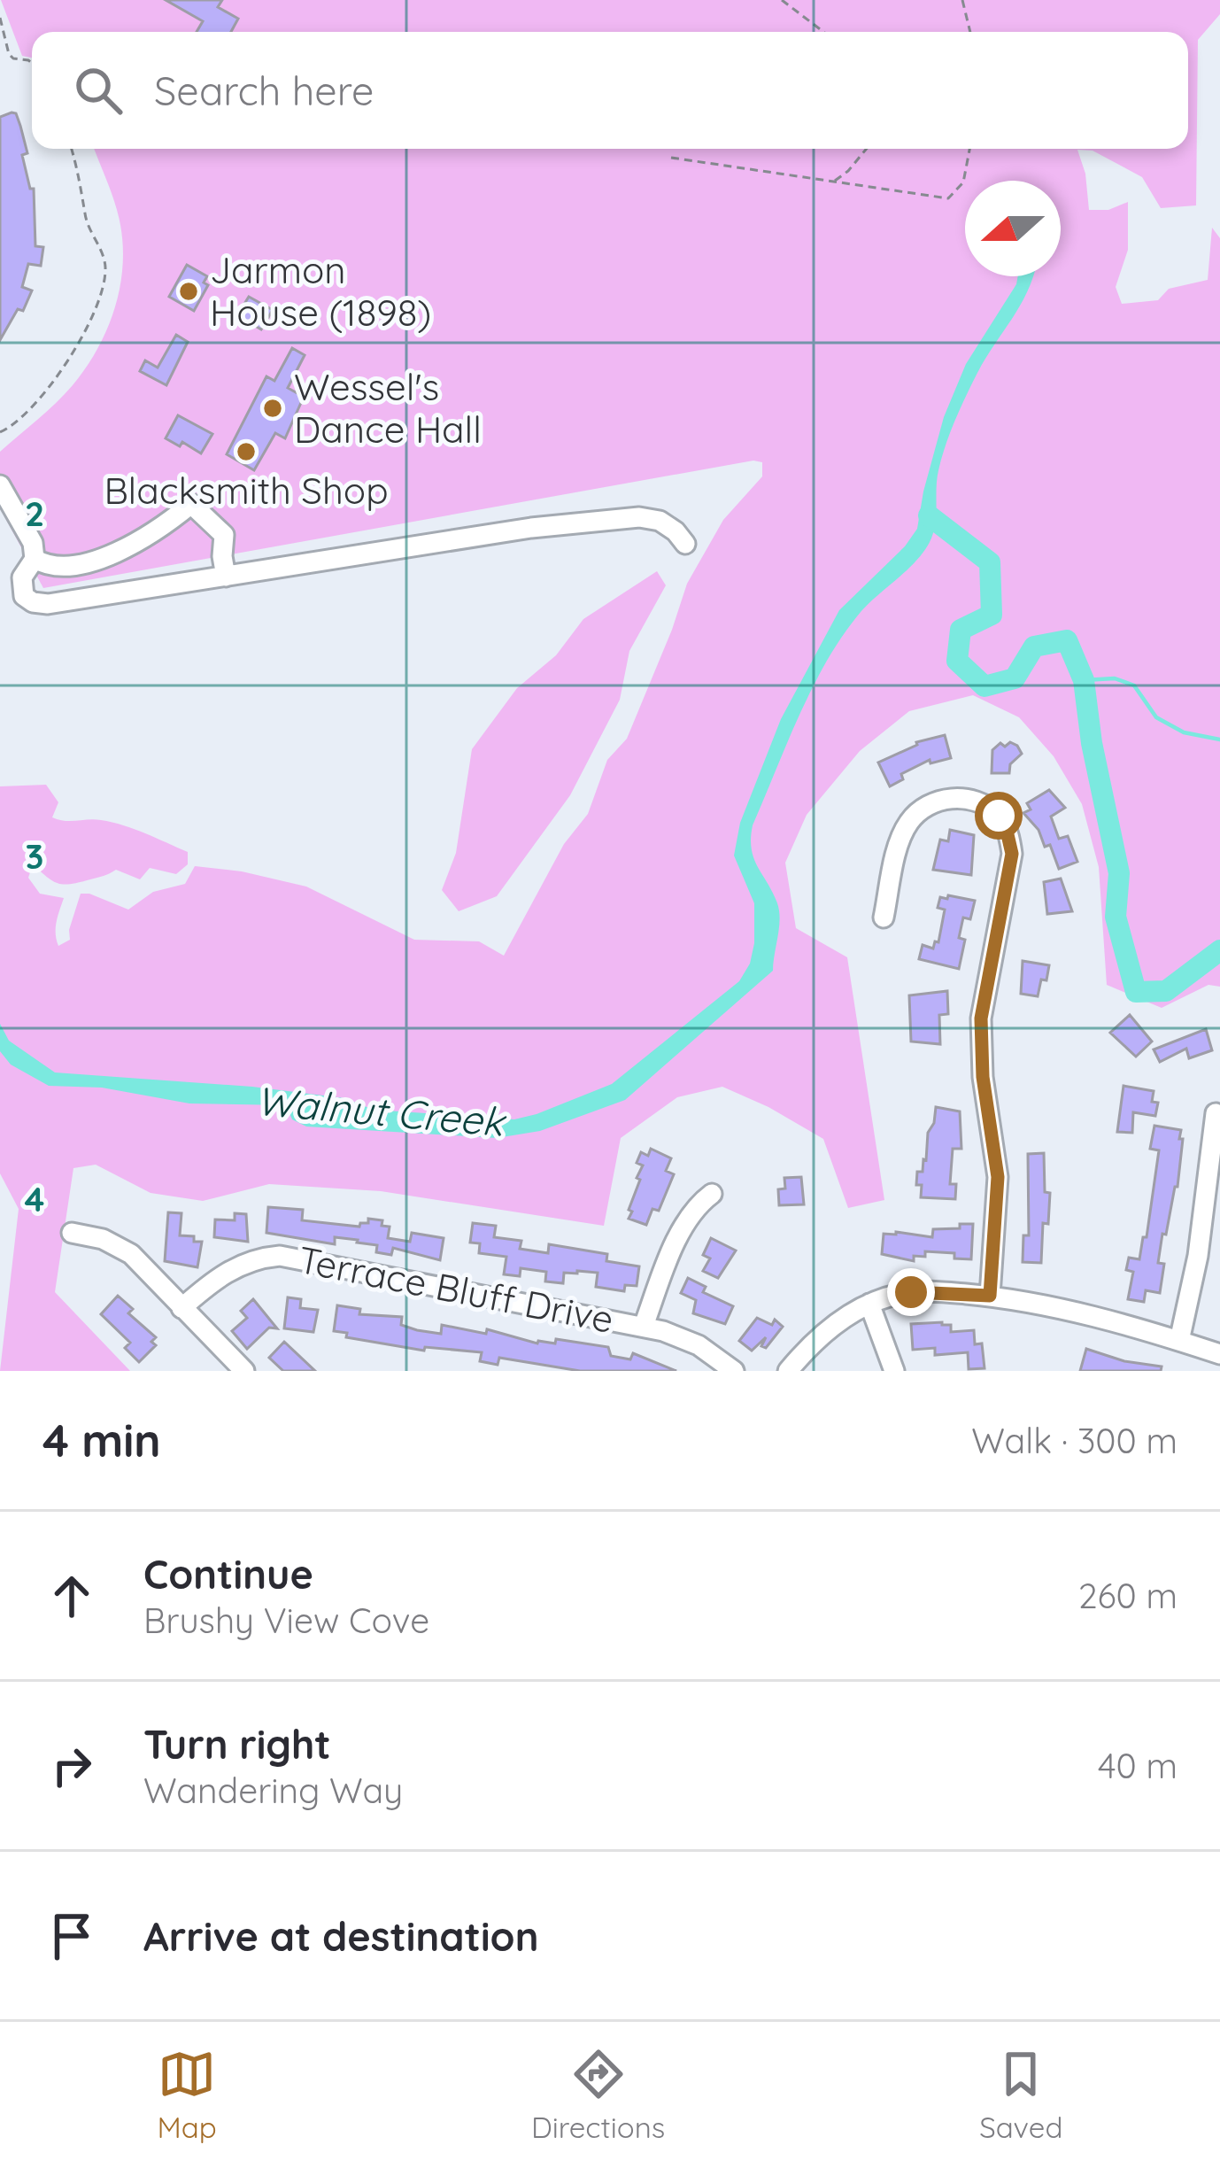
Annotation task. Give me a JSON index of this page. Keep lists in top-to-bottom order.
{
  "streets": {
    "street": ["Terrace Bluff Drive"]
  },
  "water": ["Walnut Creek"],
  "places": ["Jarmon House (1898)", "Wessel's Dance Hall", "Blacksmith Shop"],
  "north": "left",
  "page": {
    "search": "Search here",
    "heading": ["4 min", "Walk · 300 m"],
    "list": [
      ["Continue", "Brushy View Cove", "260 m"],
      ["Turn right", "Wandering Way", "40 m"],
      "Arrive at destination"
    ],
    "nav": ["Map", "Directions", "Saved"]
  },
  "grid": {
    "rows": ["2", "3", "4"]
  }
}
